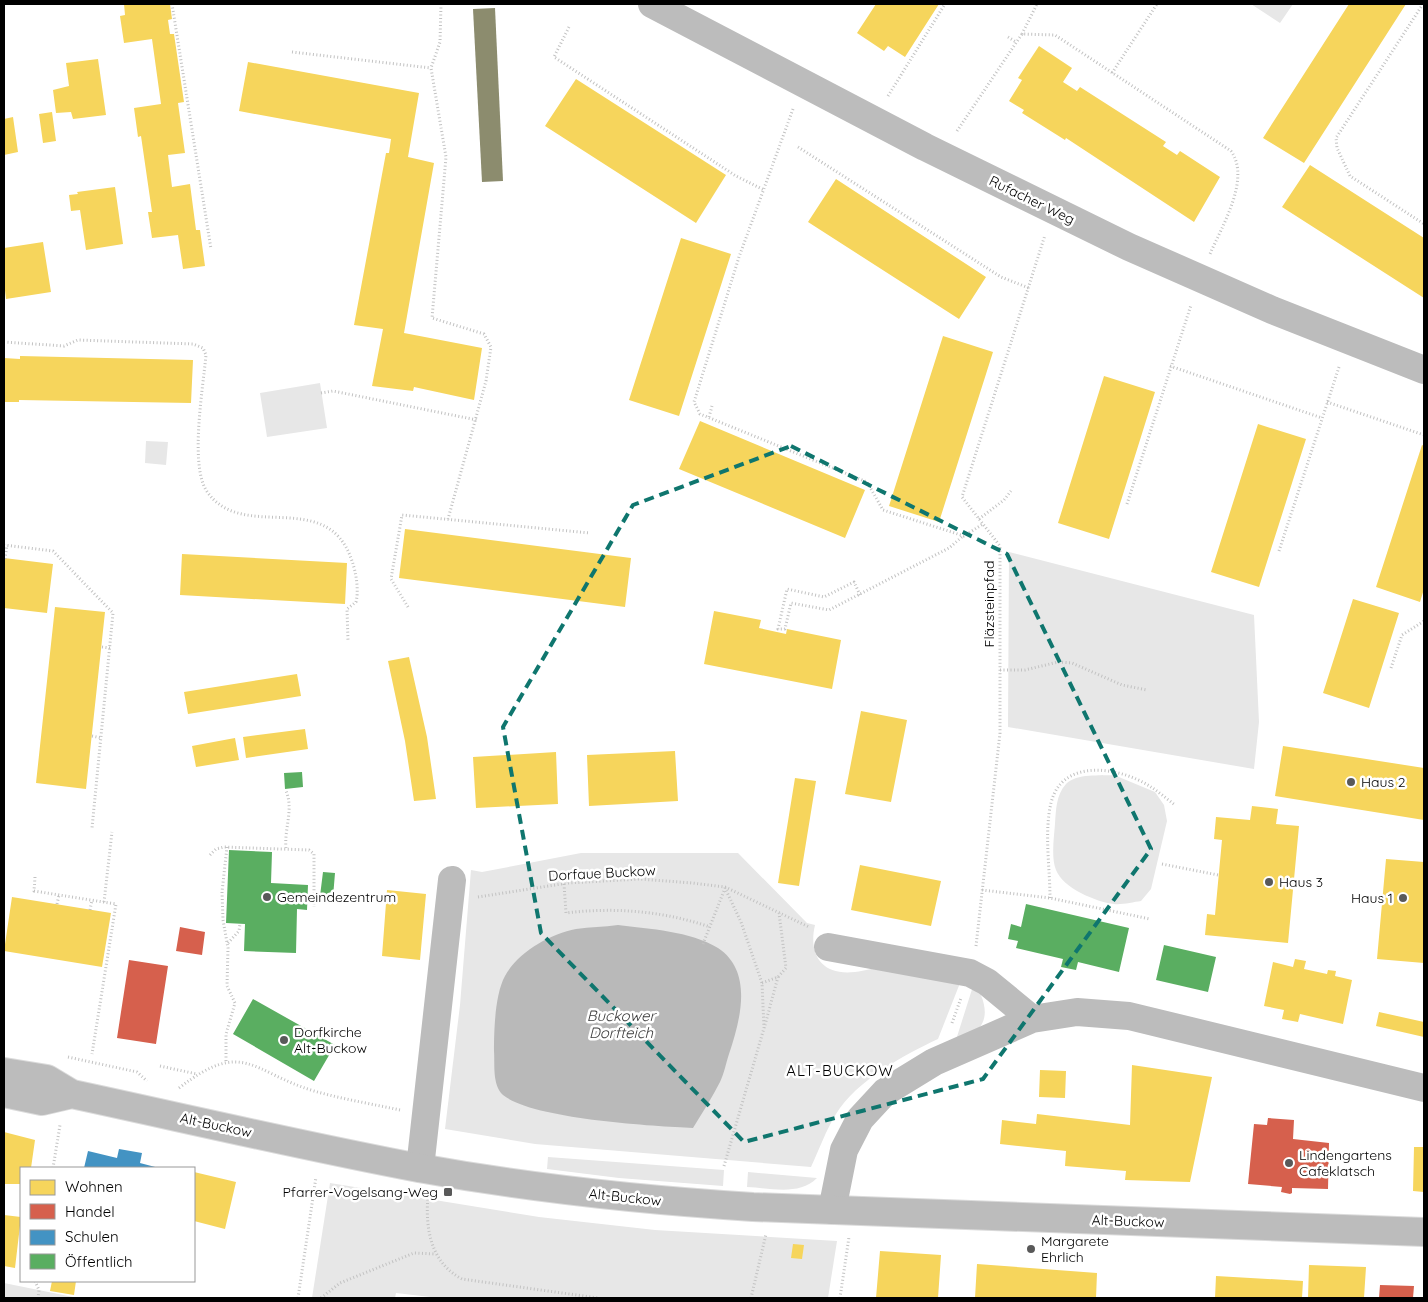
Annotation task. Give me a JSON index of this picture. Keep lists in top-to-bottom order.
{
  "streets": {
    "street": ["Rufacher Weg", "Alt-Buckow"],
    "path": ["Fläzsteinpfad", "Dorfaue Buckow"]
  },
  "districts": ["ALT-BUCKOW"],
  "water": ["Buckower Dorfteich"],
  "places": {
    "other": [
      "Haus 2",
      "Haus 3",
      "Gemeindezentrum",
      "Haus 1",
      "Dorfkirche Alt-Buckow",
      "Lindengartens Cafeklatsch",
      "Margarete Ehrlich"
    ],
    "transit": ["Pfarrer-Vogelsang-Weg"]
  },
  "legend": [
    "Wohnen",
    "Handel",
    "Schulen",
    "Öffentlich"
  ]
}
